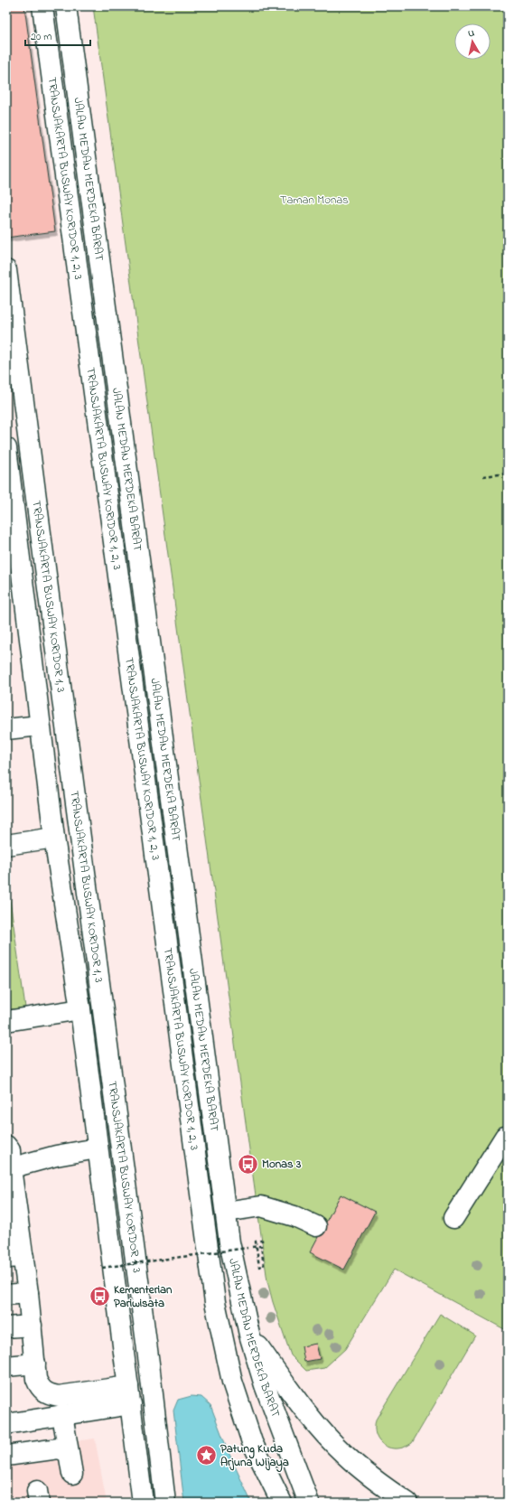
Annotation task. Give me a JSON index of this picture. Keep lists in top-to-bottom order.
{
  "streets": {
    "main road": ["TRANSJAKARTA BUSWAY KORIDOR 1, 2, 3", "JALAN MEDAN MERDEKA BARAT", "TRANSJAKARTA BUSWAY KORIDOR 1, 3"]
  },
  "parks": ["Taman Monas"],
  "places": {
    "bus stop": ["Monas 3", "Kementerian Pariwisata"],
    "place": ["Patung Kuda Arjuna Wijaya"]
  },
  "scale_bar": "20 m",
  "north": "top"
}
